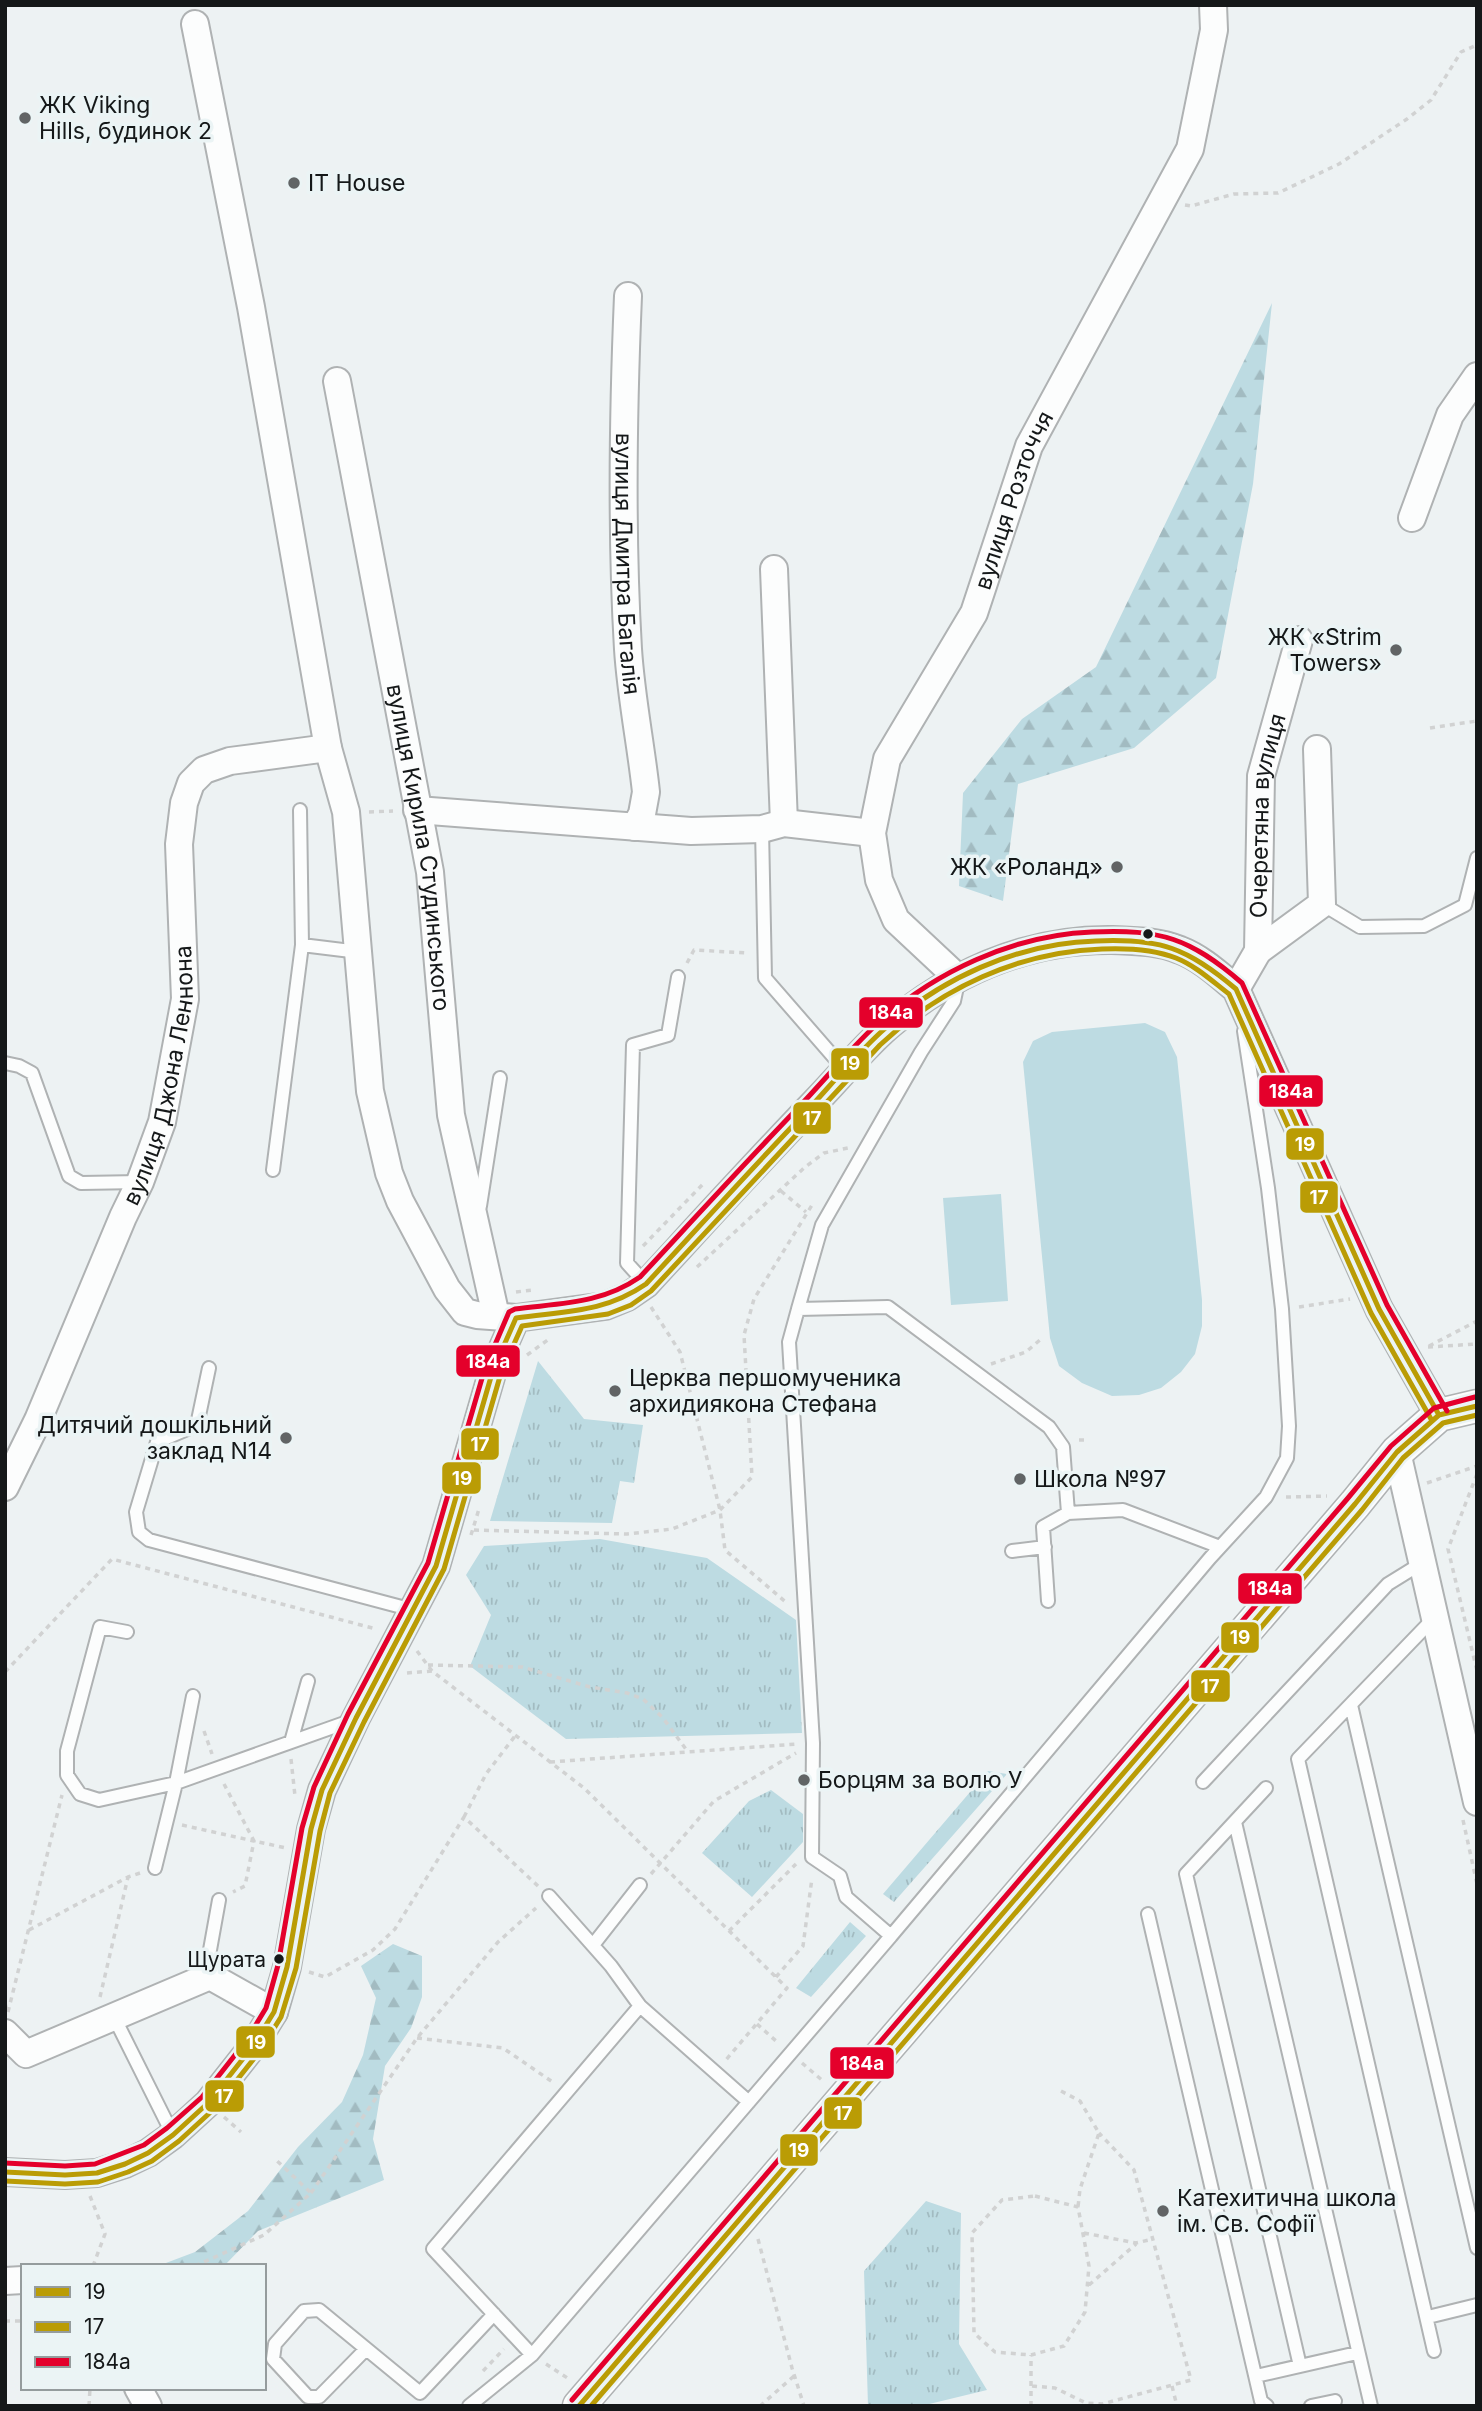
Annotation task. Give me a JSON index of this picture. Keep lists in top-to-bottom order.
{
  "streets": {
    "street": [
      "вулиця Розточчя",
      "вулиця Дмитра Багалія",
      "Очеретяна вулиця",
      "вулиця Кирила Студинського",
      "вулиця Джона Леннона"
    ]
  },
  "places": [
    "ЖК Viking Hills, будинок 2",
    "IT House",
    "ЖК «Strim Towers»",
    "ЖК «Роланд»",
    "Церква першомученика архидиякона Стефана",
    "Дитячий дошкільний заклад N14",
    "Школа №97",
    "Борцям за волю У",
    "Щурата",
    "Катехитична школа ім. Св. Софії"
  ],
  "lines": ["transit line 184а", "transit line 19", "transit line 17"],
  "legend": ["19", "17", "184а"]
}
